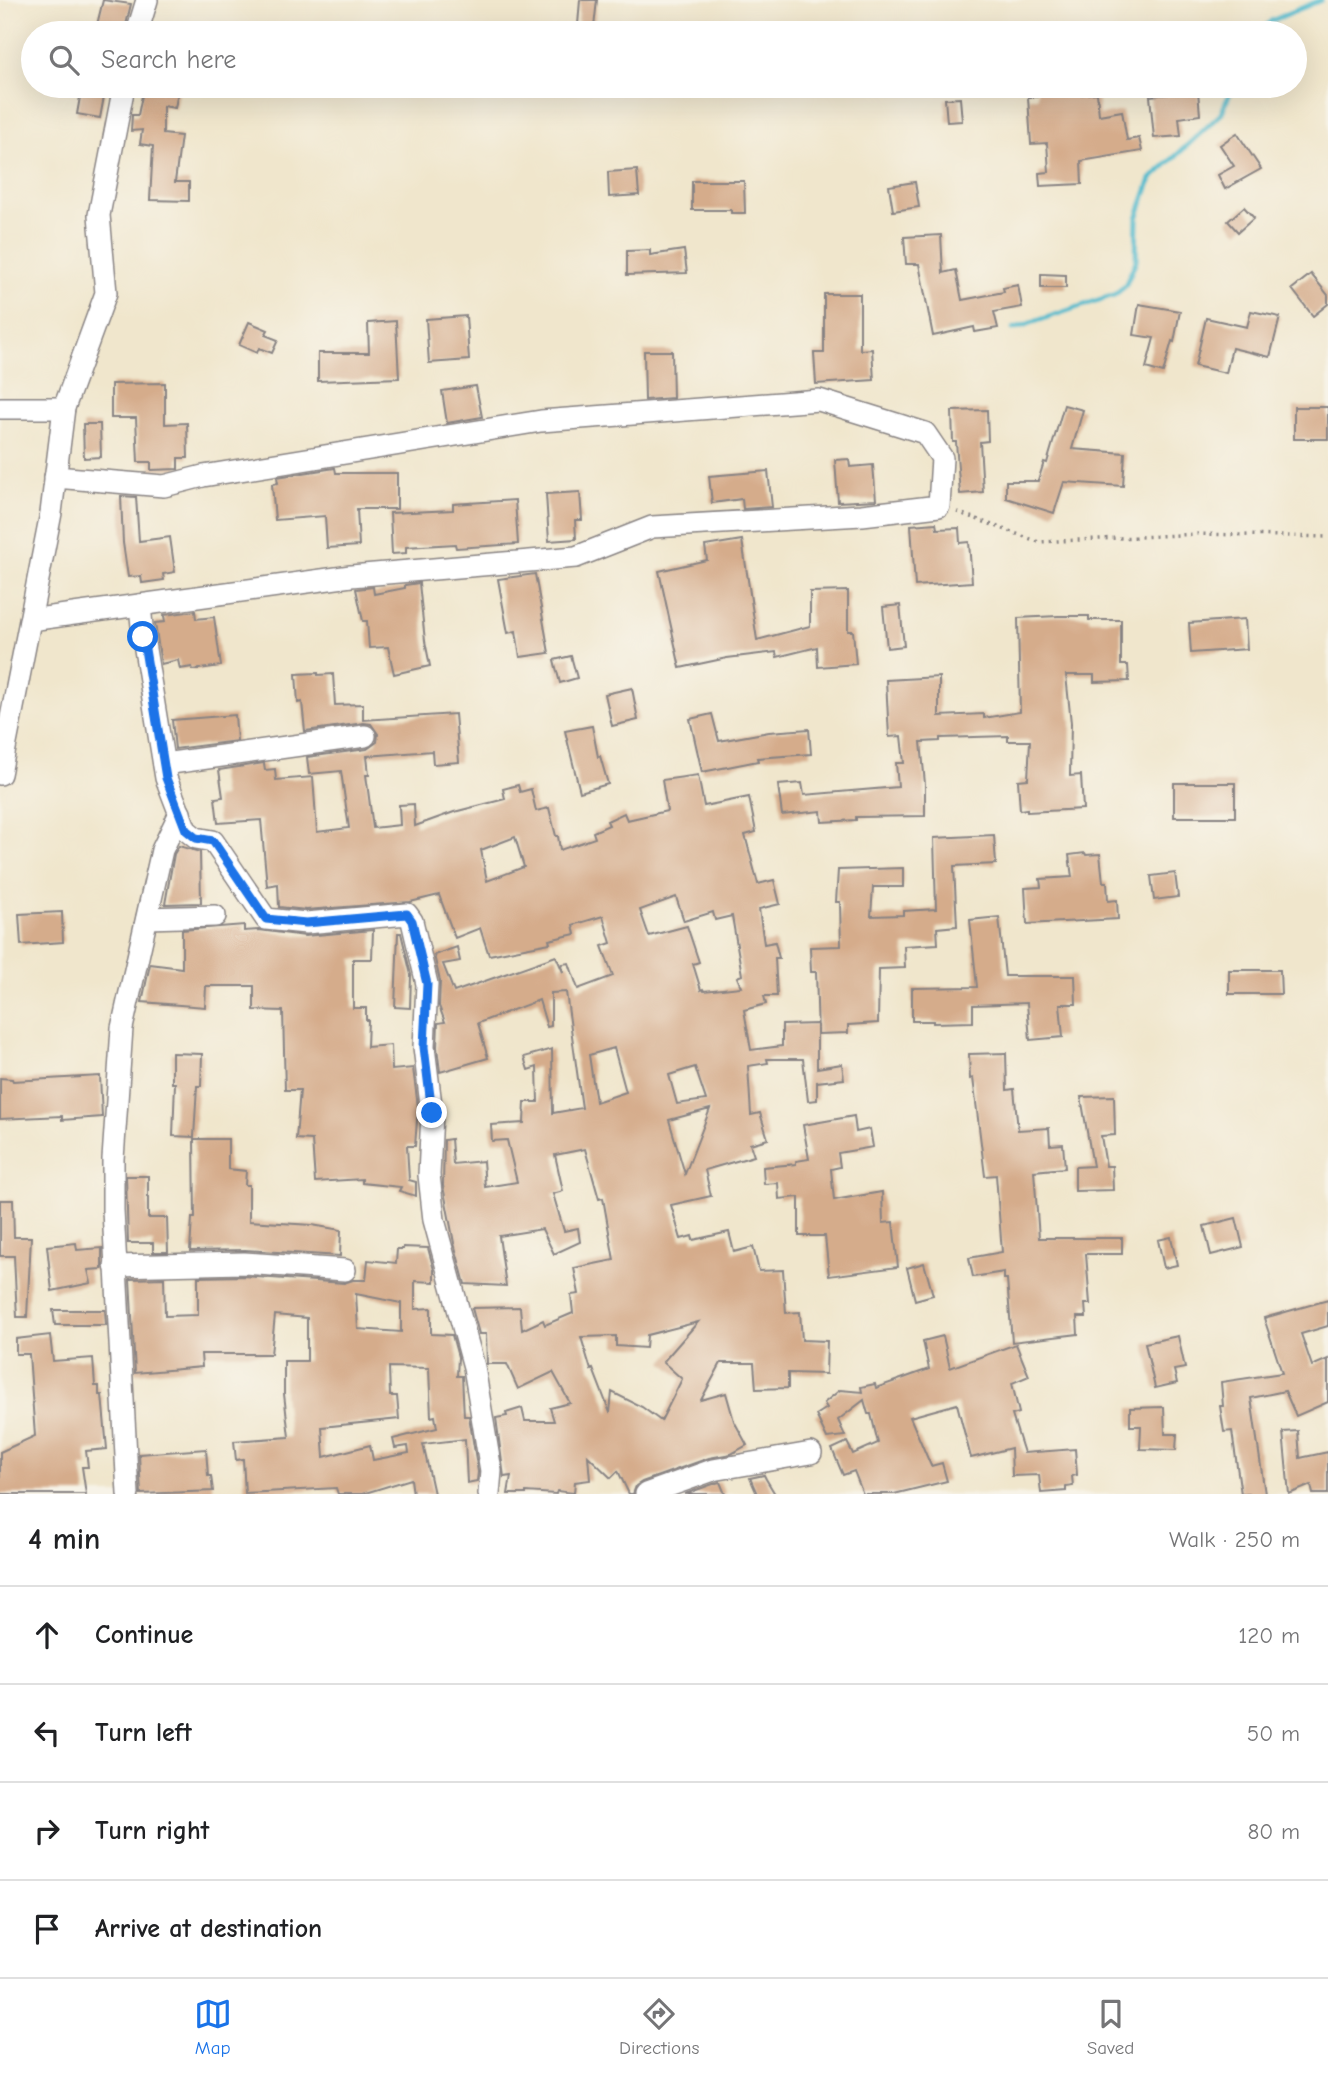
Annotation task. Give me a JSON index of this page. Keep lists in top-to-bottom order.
{
  "page": {
    "search": "Search here",
    "heading": ["4 min", "Walk · 250 m"],
    "list": [
      ["Continue", "120 m"],
      ["Turn left", "50 m"],
      ["Turn right", "80 m"],
      "Arrive at destination"
    ],
    "nav": ["Map", "Directions", "Saved"]
  }
}
